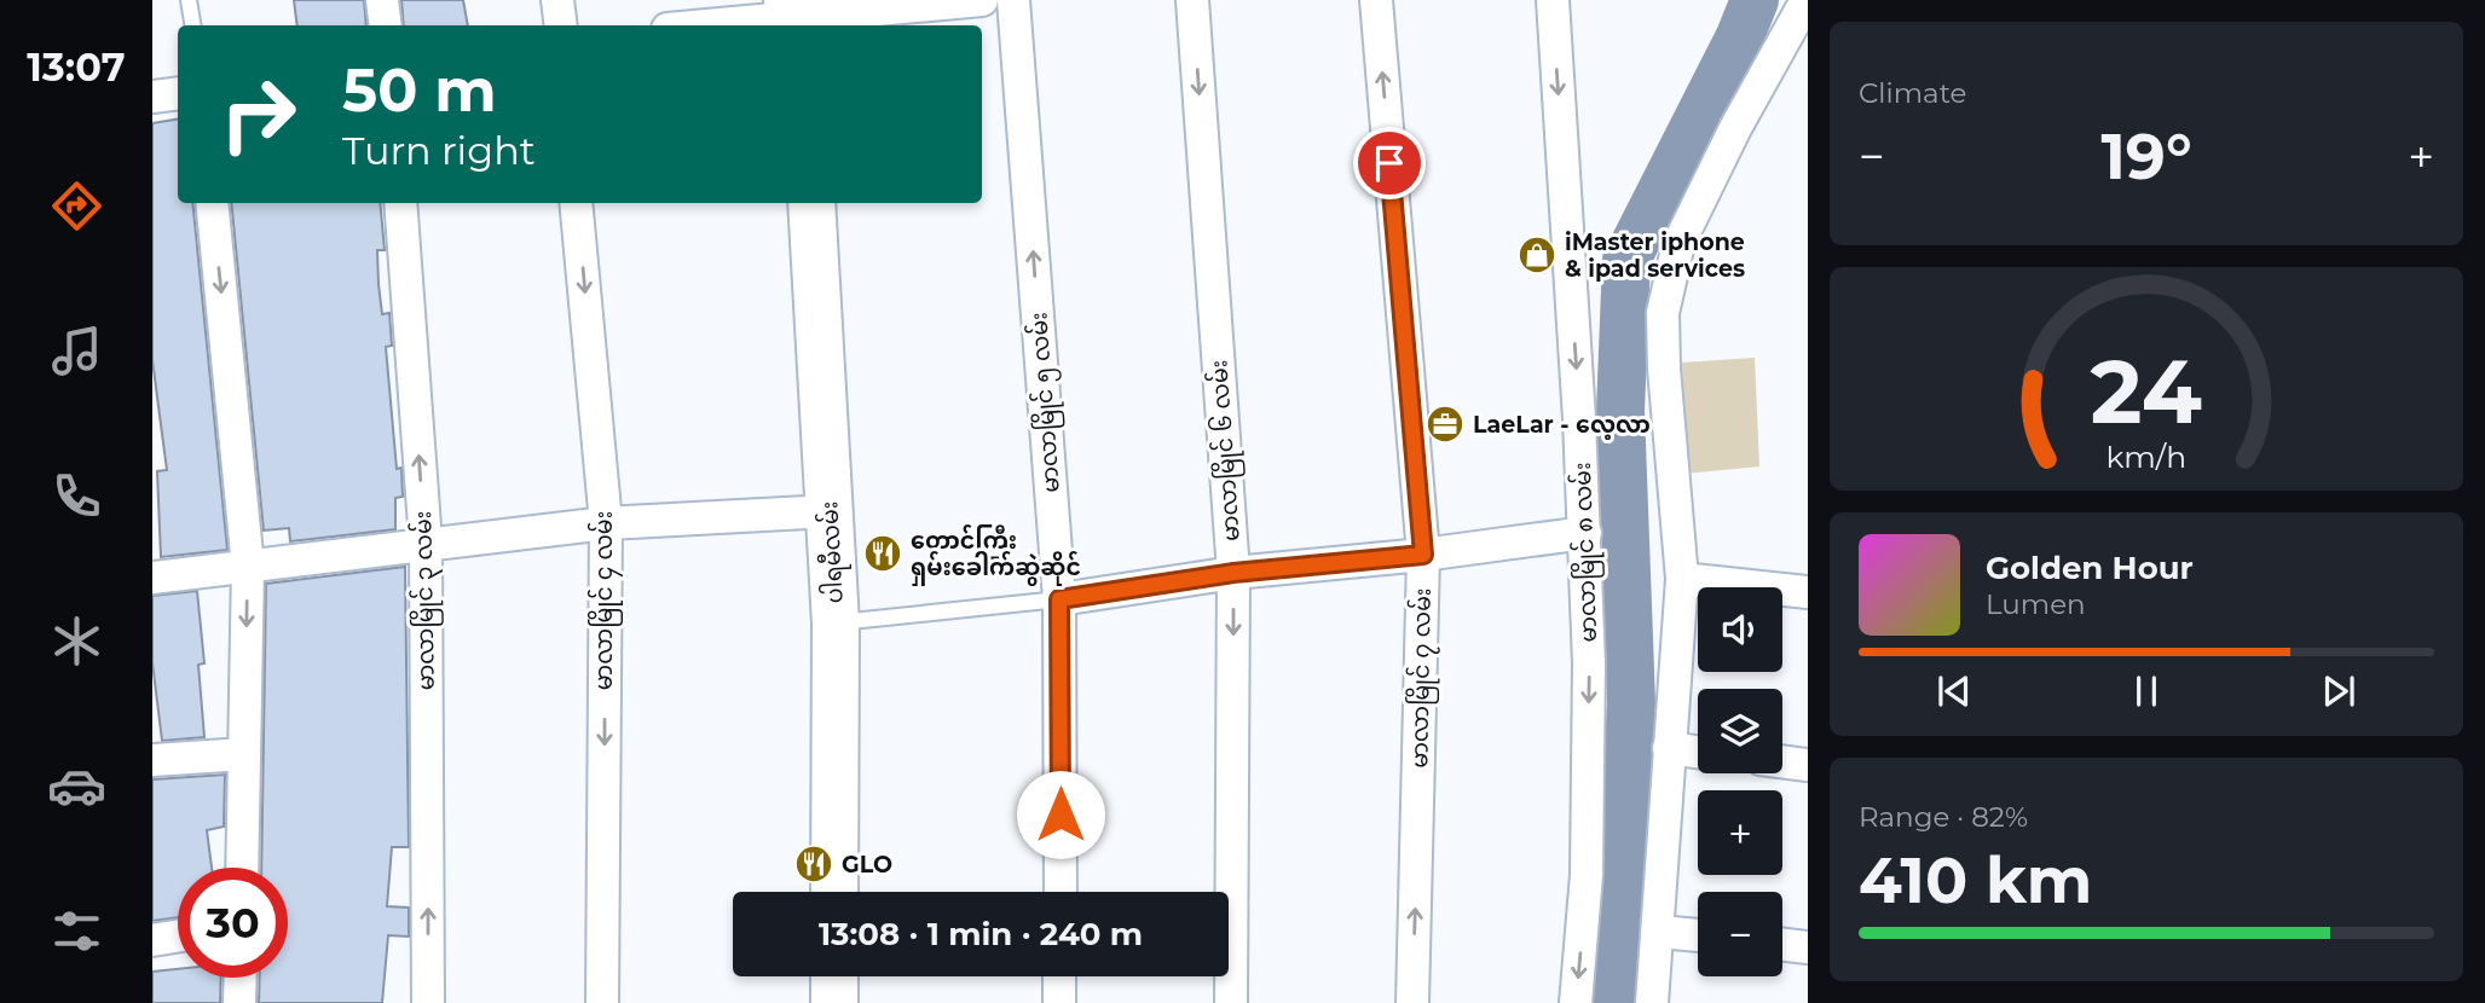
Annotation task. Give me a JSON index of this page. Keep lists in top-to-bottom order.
{
  "streets": {
    "main road": ["ပါရမီလမ်း"],
    "street": [
      "မာလာမြိုင် ၅ လမ်း",
      "မာလာမြိုင် ၆ လမ်း",
      "မာလာမြိုင် ၈ လမ်း",
      "မာလာမြိုင် ၃ လမ်း",
      "မာလာမြိုင် ၄ လမ်း",
      "မာလာမြိုင် ၇ လမ်း"
    ]
  },
  "one_way": ["မာလာမြိုင် ၅ လမ်း", "မာလာမြိုင် ၆ လမ်း", "မာလာမြိုင် ၄ လမ်း"],
  "places": {
    "shop": ["iMaster iphone & ipad services"],
    "office": ["LaeLar - လေ့လာ"],
    "restaurant": ["တောင်ကြီး ရှမ်းခေါက်ဆွဲဆိုင်", "GLO"]
  },
  "page": {
    "tabs": "13:07",
    "tile": [
      "Climate",
      ["Range · 82%", "410 km"]
    ],
    "turn": ["50 m", "Turn right"],
    "heat": ["−", "19°", "+"],
    "song": ["Golden Hour", "Lumen"],
    "map_buttons": ["+", "−"],
    "limit": "30",
    "trip": "13:08 · 1 min · 240 m",
    "gauge": ["24", "km/h"]
  }
}
